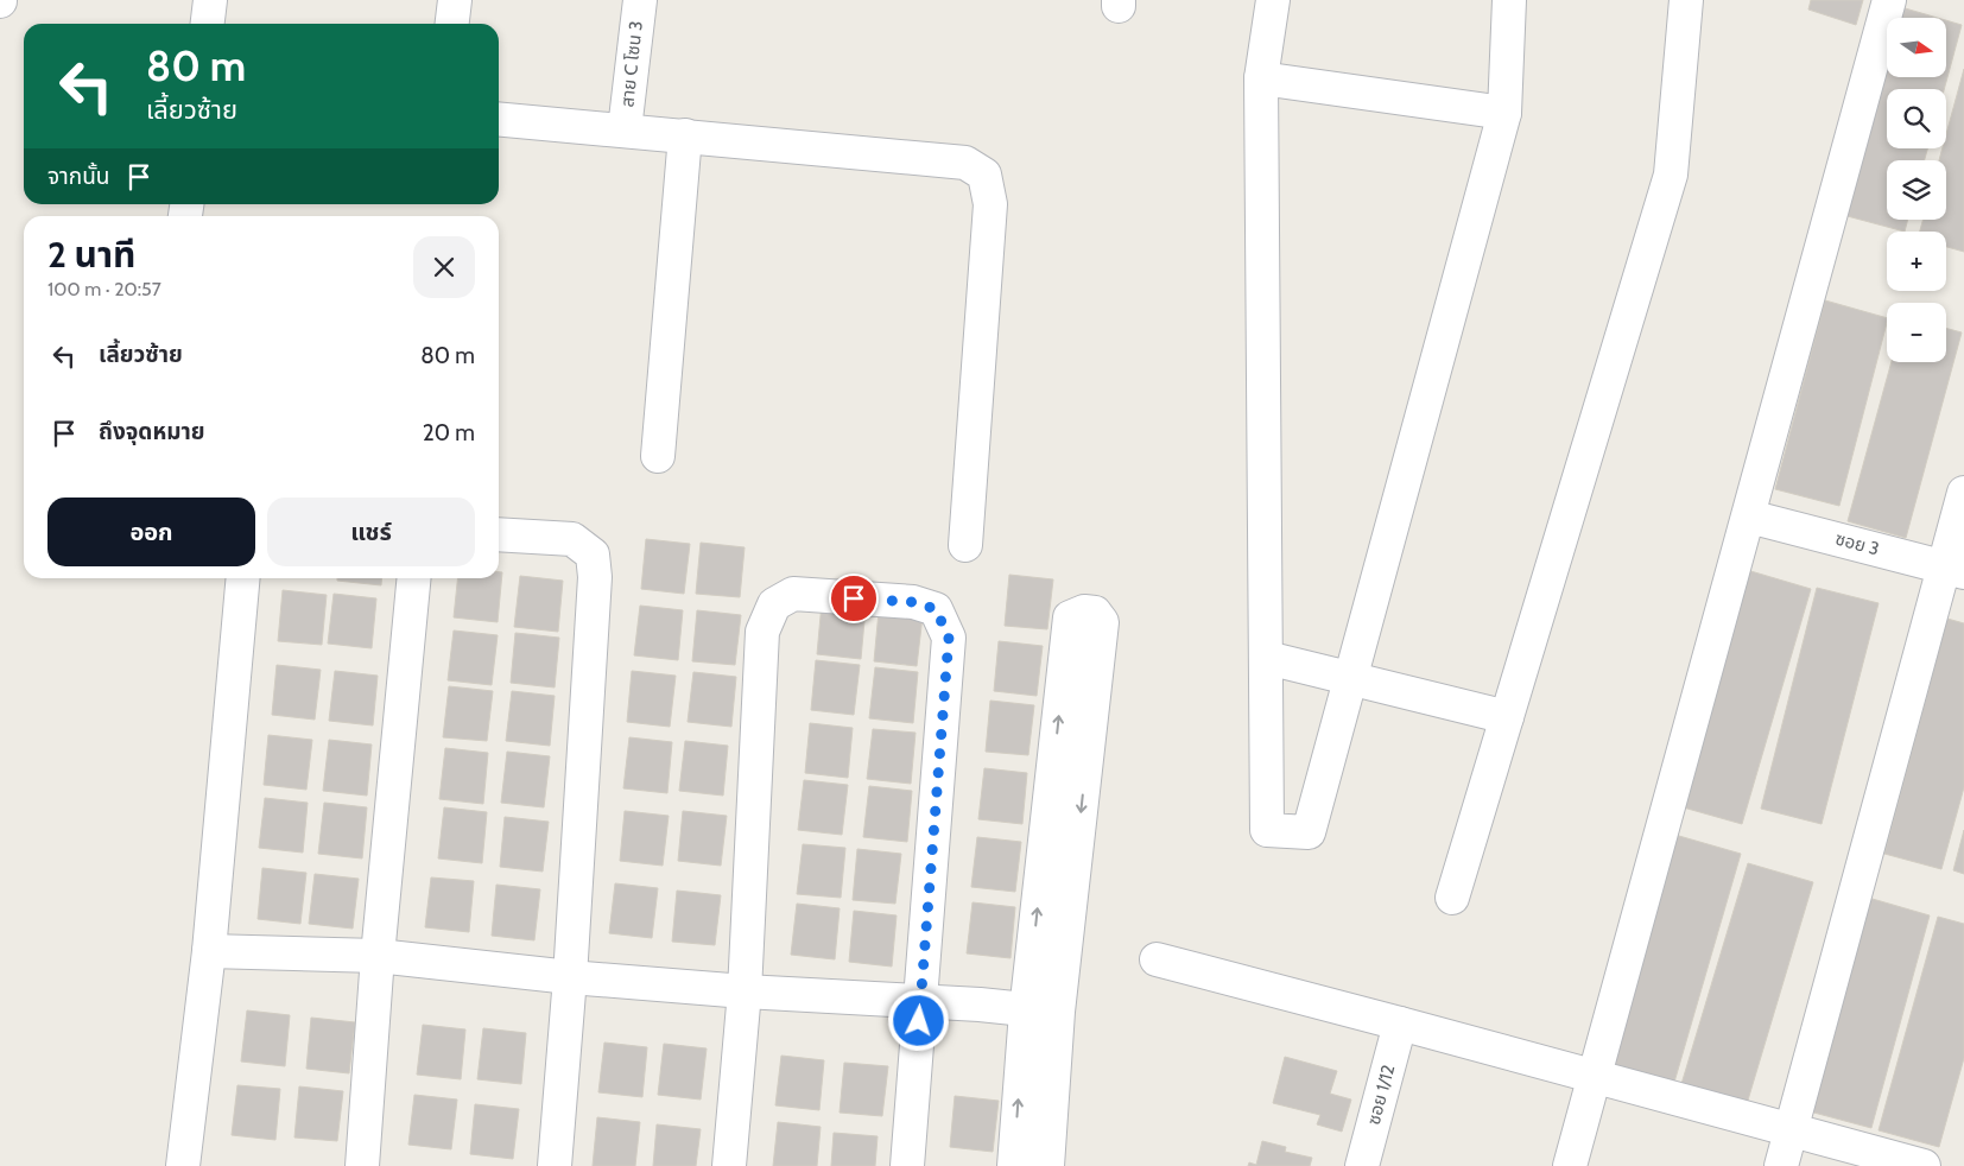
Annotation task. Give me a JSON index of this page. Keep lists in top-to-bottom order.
{
  "streets": {
    "street": ["สาย C โซน 3", "ซอย 3", "ซอย 1/12"]
  },
  "north": "right",
  "page": {
    "map_buttons": ["+", "−"],
    "turn": ["80 m", "เลี้ยวซ้าย"],
    "then": "จากนั้น",
    "heading": ["2 นาที", "100 m · 20:57"],
    "list": [
      {
        "name": "เลี้ยวซ้าย",
        "value": "80 m"
      },
      {
        "name": "ถึงจุดหมาย",
        "value": "20 m"
      }
    ],
    "buttons": ["ออก", "แชร์"]
  }
}
